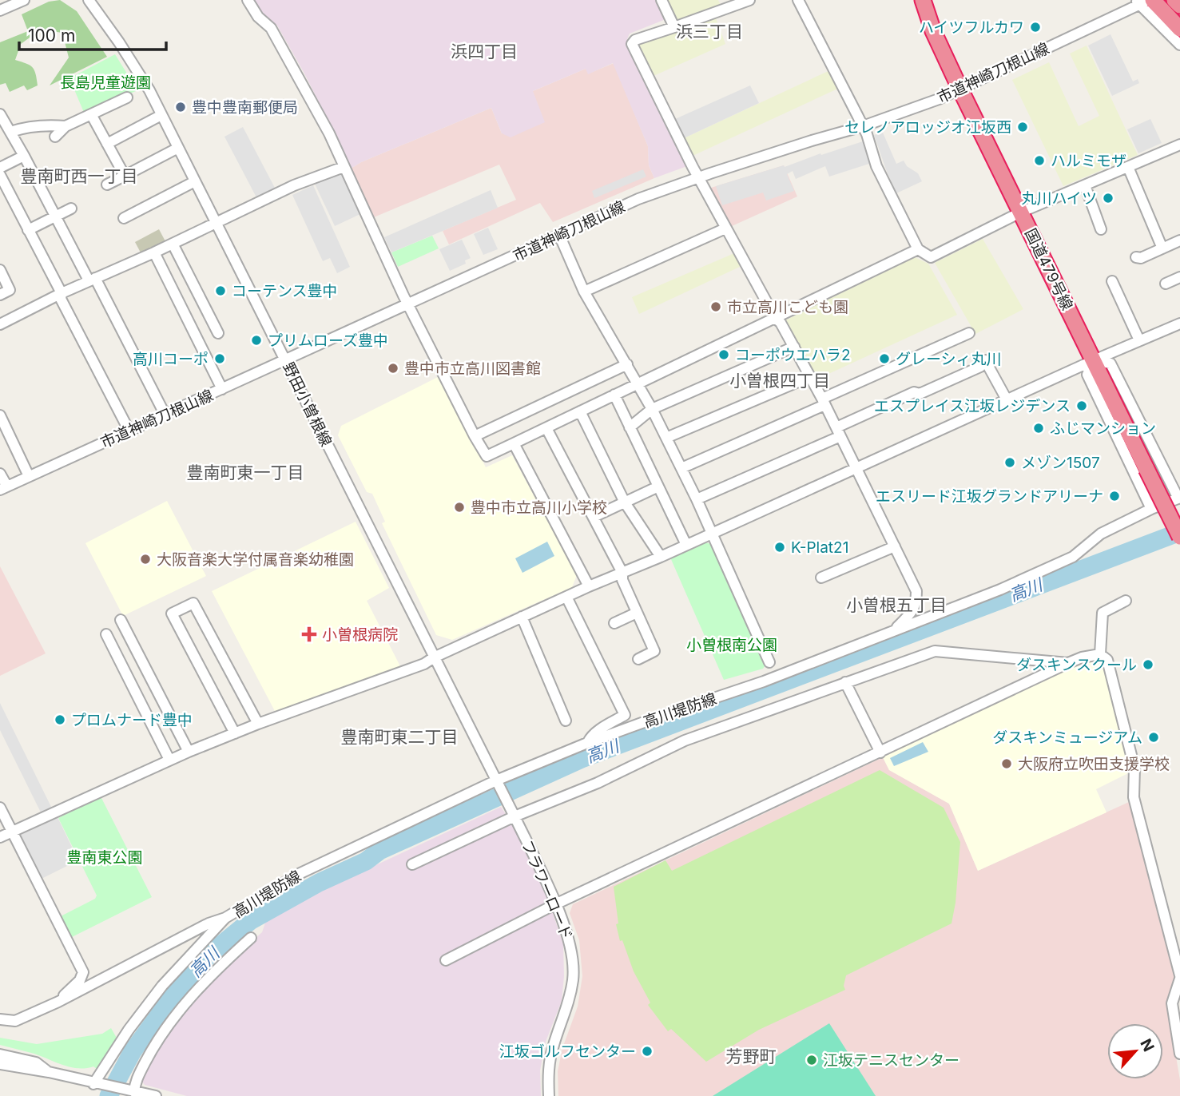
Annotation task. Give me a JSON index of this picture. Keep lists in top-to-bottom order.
{
  "streets": {
    "highway": ["国道479号線"],
    "street": [
      "市道神崎刀根山線",
      "野田小曽根線",
      "高川堤防線",
      "フラワーロード"
    ]
  },
  "crossings": [
    ["市道神崎刀根山線", "国道479号線"],
    ["市道神崎刀根山線", "野田小曽根線"],
    ["野田小曽根線", "高川堤防線"],
    ["野田小曽根線", "フラワーロード"]
  ],
  "districts": [
    "浜三丁目",
    "浜四丁目",
    "豊南町西一丁目",
    "小曽根四丁目",
    "豊南町東一丁目",
    "小曽根五丁目",
    "豊南町東二丁目",
    "芳野町"
  ],
  "water": ["高川"],
  "parks": ["長島児童遊園", "小曽根南公園", "豊南東公園"],
  "places": {
    "other": [
      "ハイツフルカワ",
      "豊中豊南郵便局",
      "セレノアロッジオ江坂西",
      "ハルミモザ",
      "丸川ハイツ",
      "コーテンス豊中",
      "市立高川こども園",
      "プリムローズ豊中",
      "コーポウエハラ2",
      "高川コーポ",
      "グレーシィ丸川",
      "豊中市立高川図書館",
      "エスプレイス江坂レジデンス",
      "ふじマンション",
      "メゾン1507",
      "エスリード江坂グランドアリーナ",
      "豊中市立高川小学校",
      "K-Plat21",
      "大阪音楽大学付属音楽幼稚園",
      "ダスキンスクール",
      "プロムナード豊中",
      "ダスキンミュージアム",
      "大阪府立吹田支援学校",
      "江坂ゴルフセンター",
      "江坂テニスセンター"
    ],
    "health": ["小曽根病院"]
  },
  "scale_bar": "100 m",
  "north": "top right"
}
